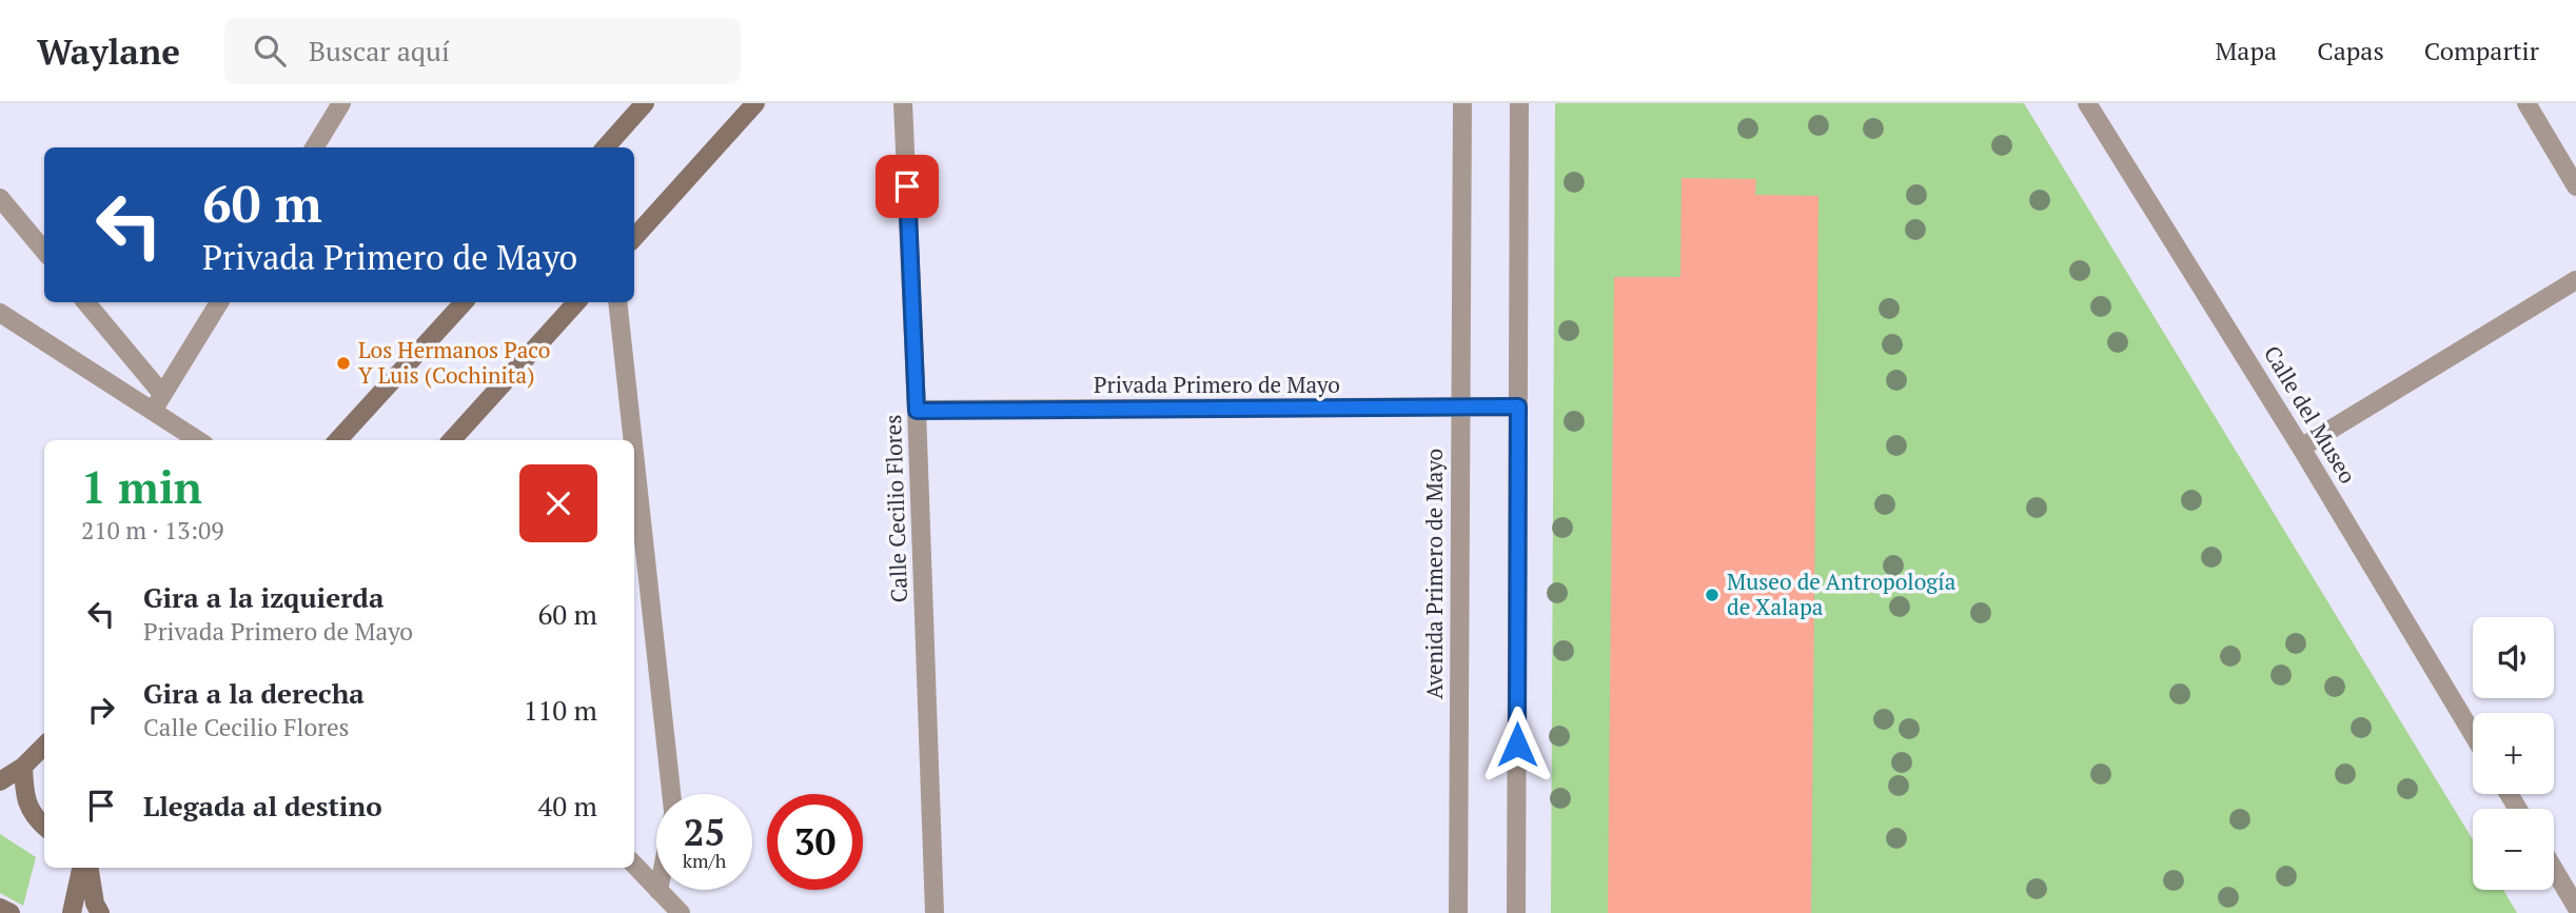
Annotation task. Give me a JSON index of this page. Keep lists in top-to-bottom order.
{
  "streets": {
    "street": [
      "Privada Primero de Mayo",
      "Calle del Museo",
      "Calle Cecilio Flores",
      "Avenida Primero de Mayo"
    ]
  },
  "crossings": [
    ["Privada Primero de Mayo", "Calle Cecilio Flores"],
    ["Privada Primero de Mayo", "Avenida Primero de Mayo"]
  ],
  "places": ["Los Hermanos Paco Y Luis (Cochinita)", "Museo de Antropología de Xalapa"],
  "page": {
    "header": "Waylane",
    "search": "Buscar aquí",
    "nav": ["Mapa", "Capas", "Compartir"],
    "turn": ["60 m", "Privada Primero de Mayo"],
    "heading": ["1 min", "210 m · 13:09"],
    "list": [
      {
        "name": "Gira a la izquierda",
        "note": "Privada Primero de Mayo",
        "value": "60 m"
      },
      {
        "name": "Gira a la derecha",
        "note": "Calle Cecilio Flores",
        "value": "110 m"
      },
      {
        "name": "Llegada al destino",
        "value": "40 m"
      }
    ],
    "map_buttons": ["+", "−"],
    "speed": "25 km/h",
    "limit": "30"
  }
}
